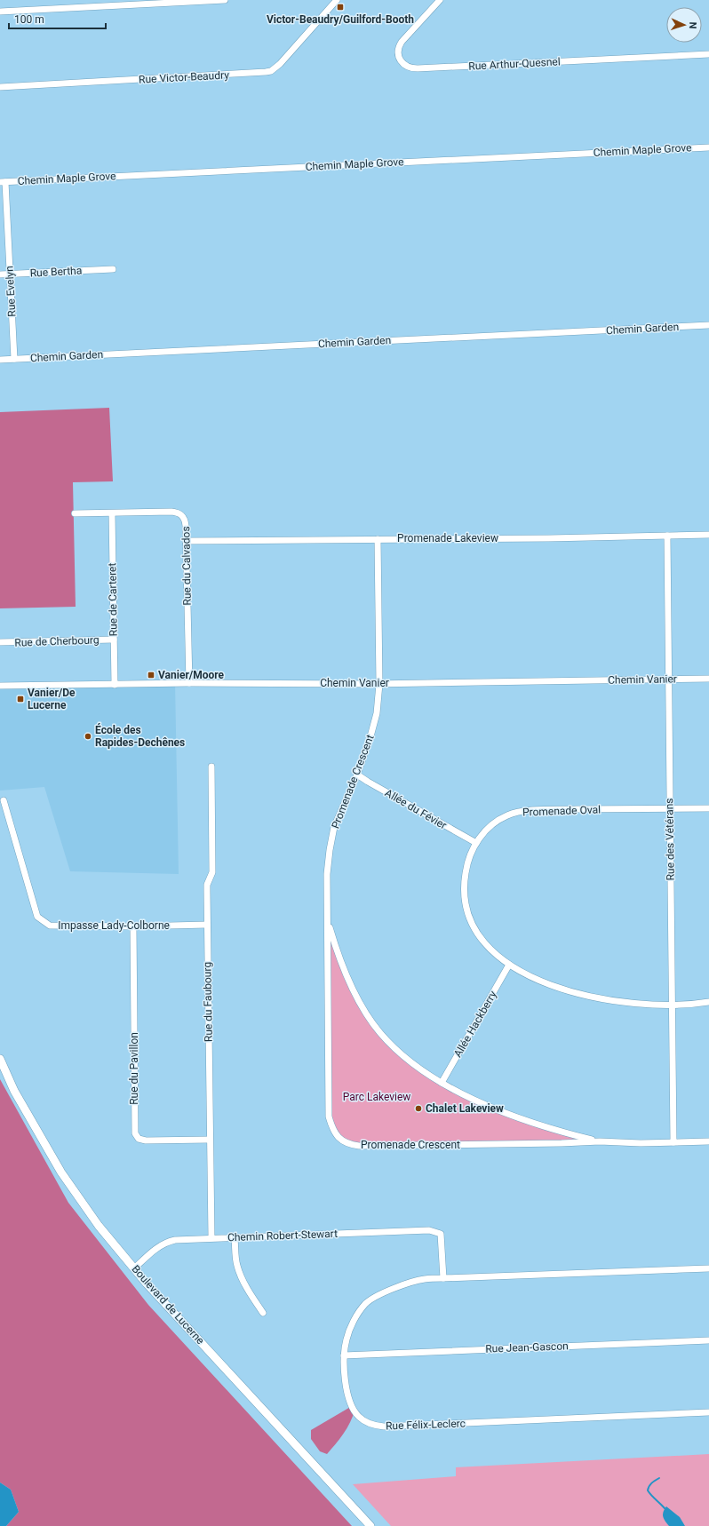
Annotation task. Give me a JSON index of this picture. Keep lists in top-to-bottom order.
{
  "streets": {
    "main road": ["Boulevard de Lucerne"],
    "street": [
      "Rue Arthur-Quesnel",
      "Rue Victor-Beaudry",
      "Chemin Maple Grove",
      "Rue Bertha",
      "Rue Evelyn",
      "Chemin Garden",
      "Promenade Lakeview",
      "Rue du Calvados",
      "Rue de Carteret",
      "Rue de Cherbourg",
      "Chemin Vanier",
      "Promenade Crescent",
      "Allée du Févier",
      "Promenade Oval",
      "Rue des Vétérans",
      "Impasse Lady-Colborne",
      "Rue du Faubourg",
      "Allée Hackberry",
      "Rue du Pavillon",
      "Chemin Robert-Stewart",
      "Rue Jean-Gascon",
      "Rue Félix-Leclerc"
    ]
  },
  "crossings": [
    ["Chemin Maple Grove", "Rue Evelyn"],
    ["Rue Bertha", "Rue Evelyn"],
    ["Rue Evelyn", "Chemin Garden"],
    ["Promenade Lakeview", "Rue du Calvados"],
    ["Promenade Lakeview", "Promenade Crescent"],
    ["Promenade Lakeview", "Rue des Vétérans"],
    ["Rue du Calvados", "Rue de Carteret"],
    ["Rue du Calvados", "Chemin Vanier"],
    ["Rue de Carteret", "Rue de Cherbourg"],
    ["Rue de Carteret", "Chemin Vanier"],
    ["Chemin Vanier", "Promenade Crescent"],
    ["Chemin Vanier", "Rue des Vétérans"],
    ["Promenade Crescent", "Allée du Févier"],
    ["Promenade Crescent", "Rue des Vétérans"],
    ["Promenade Crescent", "Allée Hackberry"],
    ["Allée du Févier", "Promenade Oval"],
    ["Promenade Oval", "Rue des Vétérans"],
    ["Promenade Oval", "Allée Hackberry"],
    ["Impasse Lady-Colborne", "Rue du Faubourg"],
    ["Impasse Lady-Colborne", "Rue du Pavillon"],
    ["Rue du Faubourg", "Rue du Pavillon"],
    ["Rue du Faubourg", "Chemin Robert-Stewart"],
    ["Chemin Robert-Stewart", "Boulevard de Lucerne"],
    ["Chemin Robert-Stewart", "Rue Félix-Leclerc"],
    ["Rue Jean-Gascon", "Rue Félix-Leclerc"]
  ],
  "parks": ["Parc Lakeview"],
  "places": {
    "transit": ["Victor-Beaudry/Guilford-Booth", "Vanier/Moore", "Vanier/De Lucerne"],
    "other": ["École des Rapides-Dechênes", "Chalet Lakeview"]
  },
  "scale_bar": "100 m",
  "north": "right"
}
